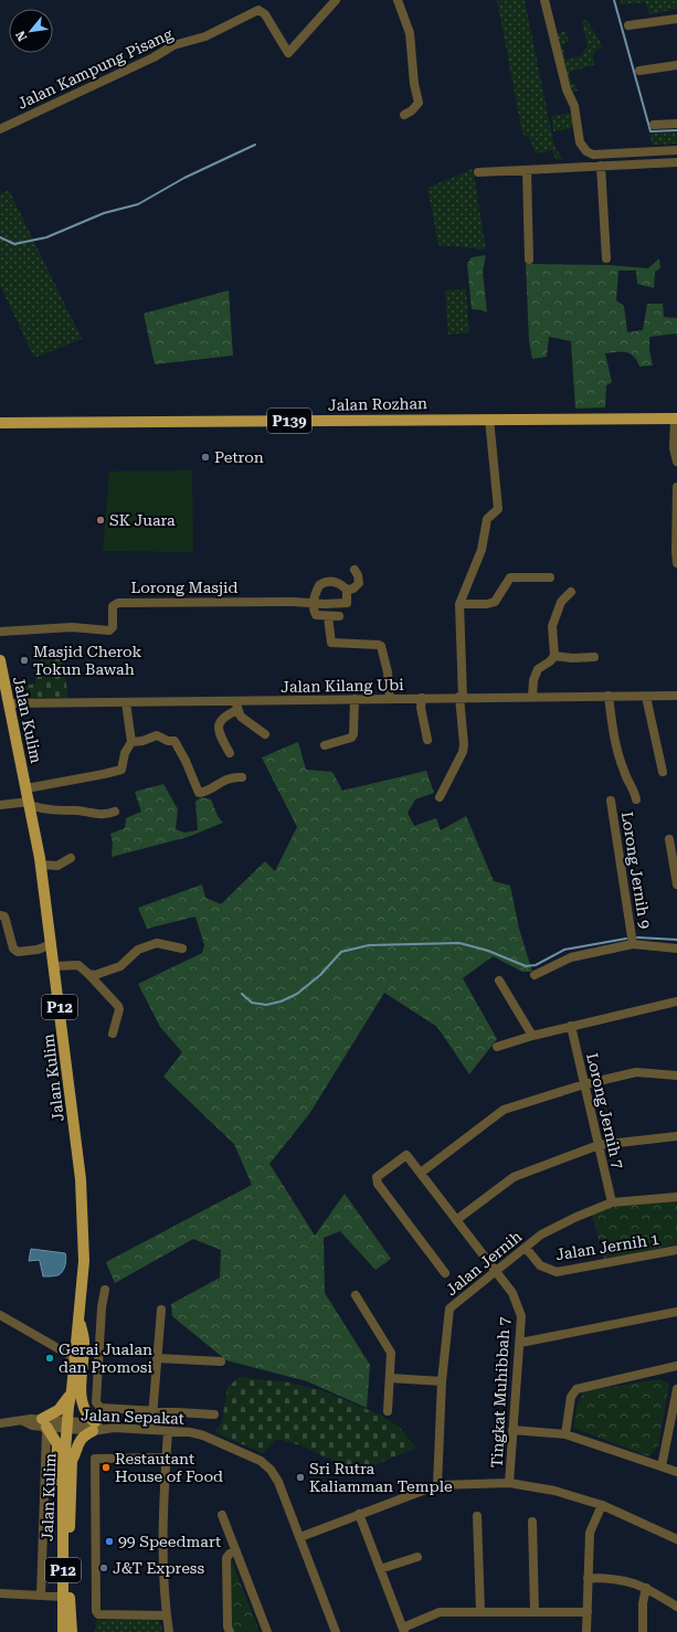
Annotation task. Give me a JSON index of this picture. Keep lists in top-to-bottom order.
{
  "streets": {
    "main road": [
      "Jalan Rozhan",
      "P139",
      "Jalan Kulim",
      "P12"
    ],
    "street": [
      "Jalan Kampung Pisang",
      "Lorong Masjid",
      "Jalan Kilang Ubi",
      "Lorong Jernih 9",
      "Lorong Jernih 7",
      "Jalan Jernih 1",
      "Jalan Jernih",
      "Tingkat Muhibbah 7",
      "Jalan Sepakat"
    ]
  },
  "crossings": [
    ["Jalan Kilang Ubi", "Jalan Kulim"],
    ["Jalan Kulim", "Jalan Sepakat"],
    ["Lorong Jernih 7", "Jalan Jernih"],
    ["Jalan Jernih 1", "Jalan Jernih"],
    ["Jalan Jernih", "Tingkat Muhibbah 7"]
  ],
  "places": [
    "Petron",
    "SK Juara",
    "Masjid Cherok Tokun Bawah",
    "Gerai Jualan dan Promosi",
    "Restautant House of Food",
    "Sri Rutra Kaliamman Temple",
    "99 Speedmart",
    "J&T Express"
  ],
  "north": "bottom left"
}
